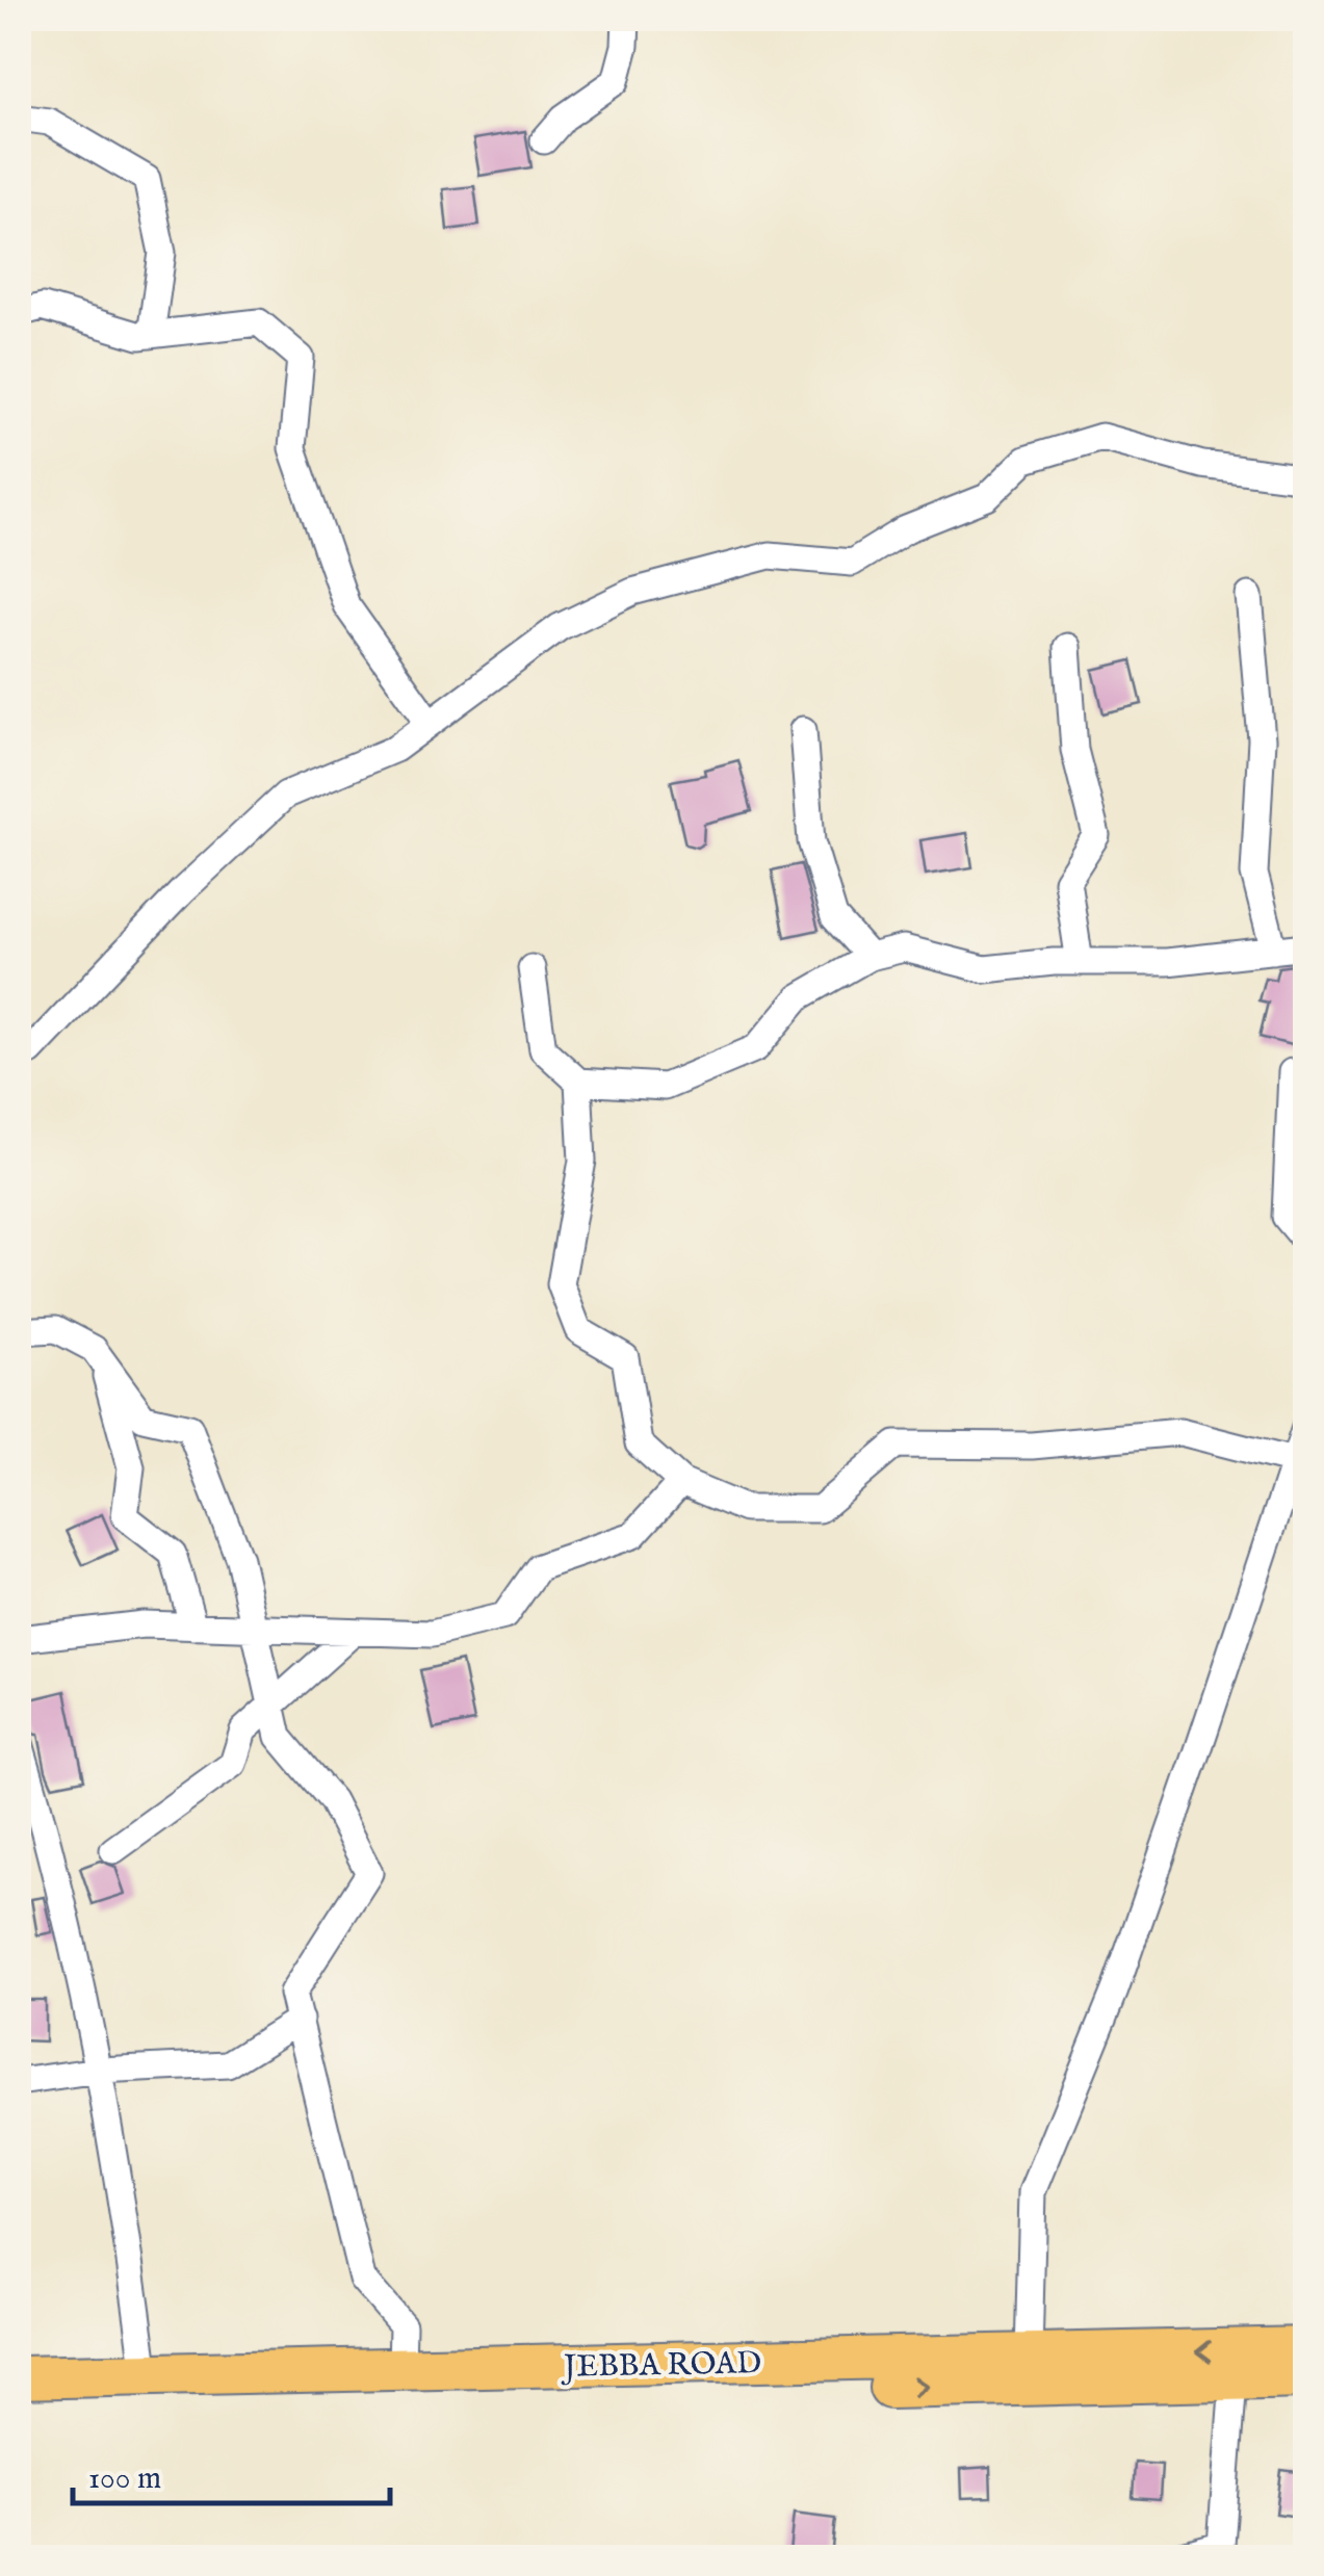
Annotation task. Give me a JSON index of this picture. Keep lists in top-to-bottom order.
{
  "streets": {
    "highway": ["JEBBA ROAD"]
  },
  "scale_bar": "100 m"
}
